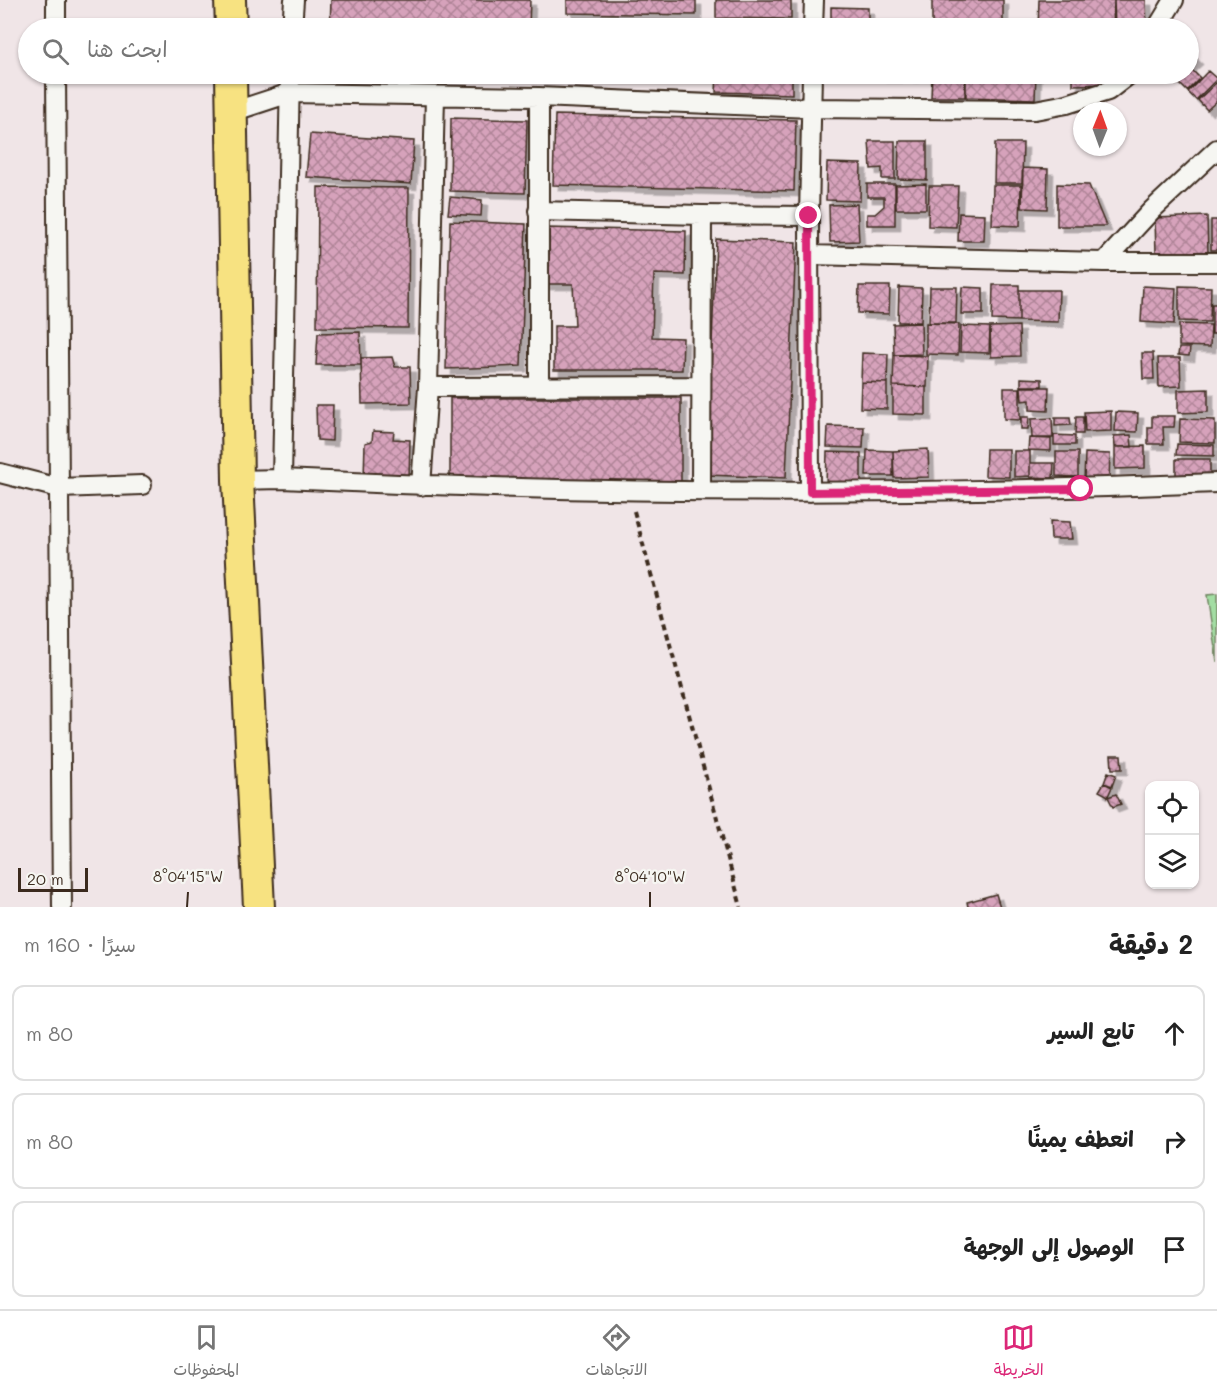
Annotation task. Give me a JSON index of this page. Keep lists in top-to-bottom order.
{
  "scale_bar": "20 m",
  "north": "top",
  "page": {
    "search": "ابحث هنا",
    "scale": "20 m",
    "heading": ["2 دقيقة", "سيرًا · 160 m"],
    "list": [
      ["تابع السير", "80 m"],
      ["انعطف يمينًا", "80 m"],
      "الوصول إلى الوجهة"
    ],
    "nav": ["الخريطة", "الاتجاهات", "المحفوظات"]
  },
  "coordinates": ["8°04'15\"W", "8°04'10\"W"]
}
